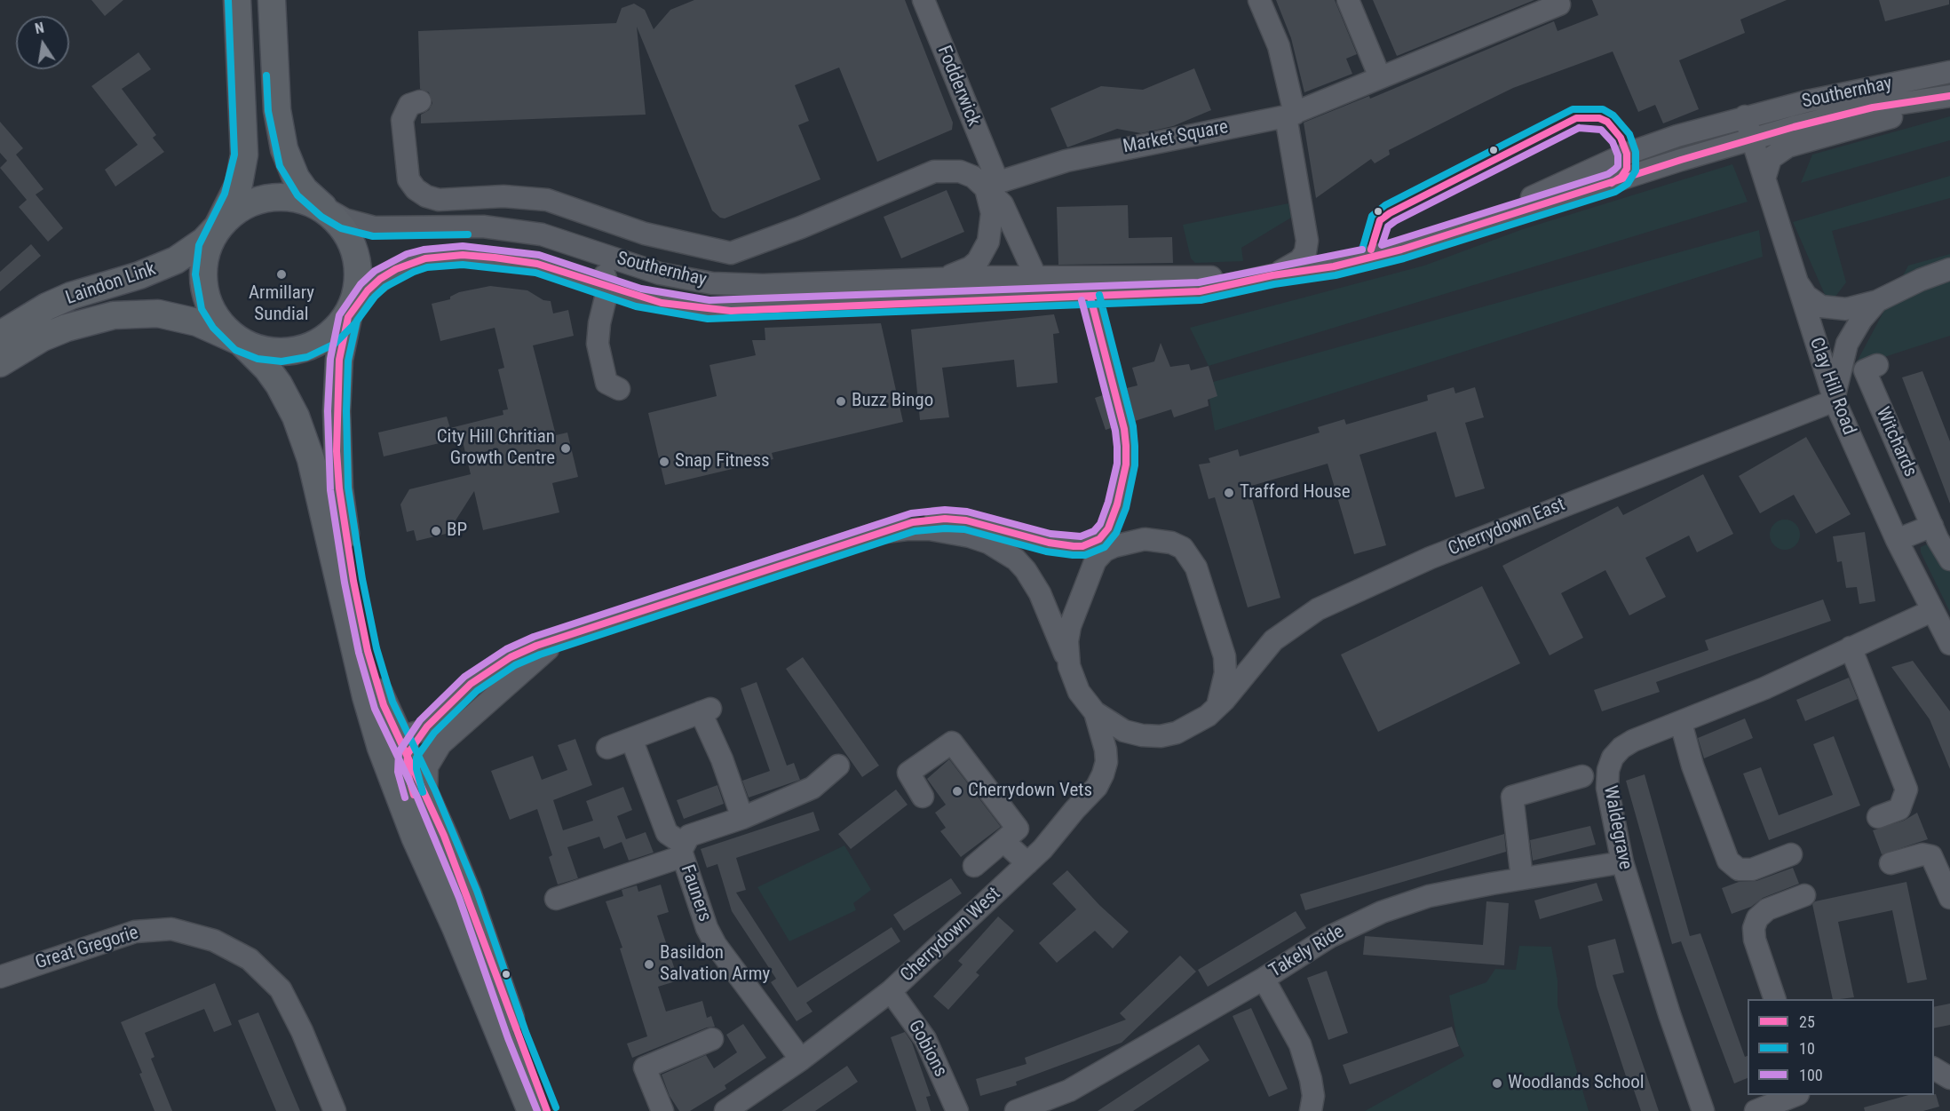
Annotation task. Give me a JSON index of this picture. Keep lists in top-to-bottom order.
{
  "streets": {
    "main road": ["Laindon Link"],
    "street": [
      "Fodderwick",
      "Southernhay",
      "Market Square",
      "Clay Hill Road",
      "Witchards",
      "Cherrydown East",
      "Waldegrave",
      "Fauners",
      "Cherrydown West",
      "Great Gregorie",
      "Takely Ride",
      "Gobions"
    ]
  },
  "crossings": [
    ["Fodderwick", "Southernhay"],
    ["Fodderwick", "Market Square"],
    ["Southernhay", "Laindon Link"],
    ["Southernhay", "Clay Hill Road"],
    ["Clay Hill Road", "Cherrydown East"],
    ["Clay Hill Road", "Waldegrave"],
    ["Cherrydown East", "Cherrydown West"],
    ["Waldegrave", "Takely Ride"],
    ["Fauners", "Cherrydown West"],
    ["Cherrydown West", "Gobions"]
  ],
  "places": [
    "Armillary Sundial",
    "Buzz Bingo",
    "City Hill Chritian Growth Centre",
    "Snap Fitness",
    "Trafford House",
    "BP",
    "Cherrydown Vets",
    "Basildon Salvation Army",
    "Woodlands School"
  ],
  "lines": ["transit line 10", "transit line 25", "transit line 100"],
  "legend": ["25", "10", "100"],
  "north": "top"
}
